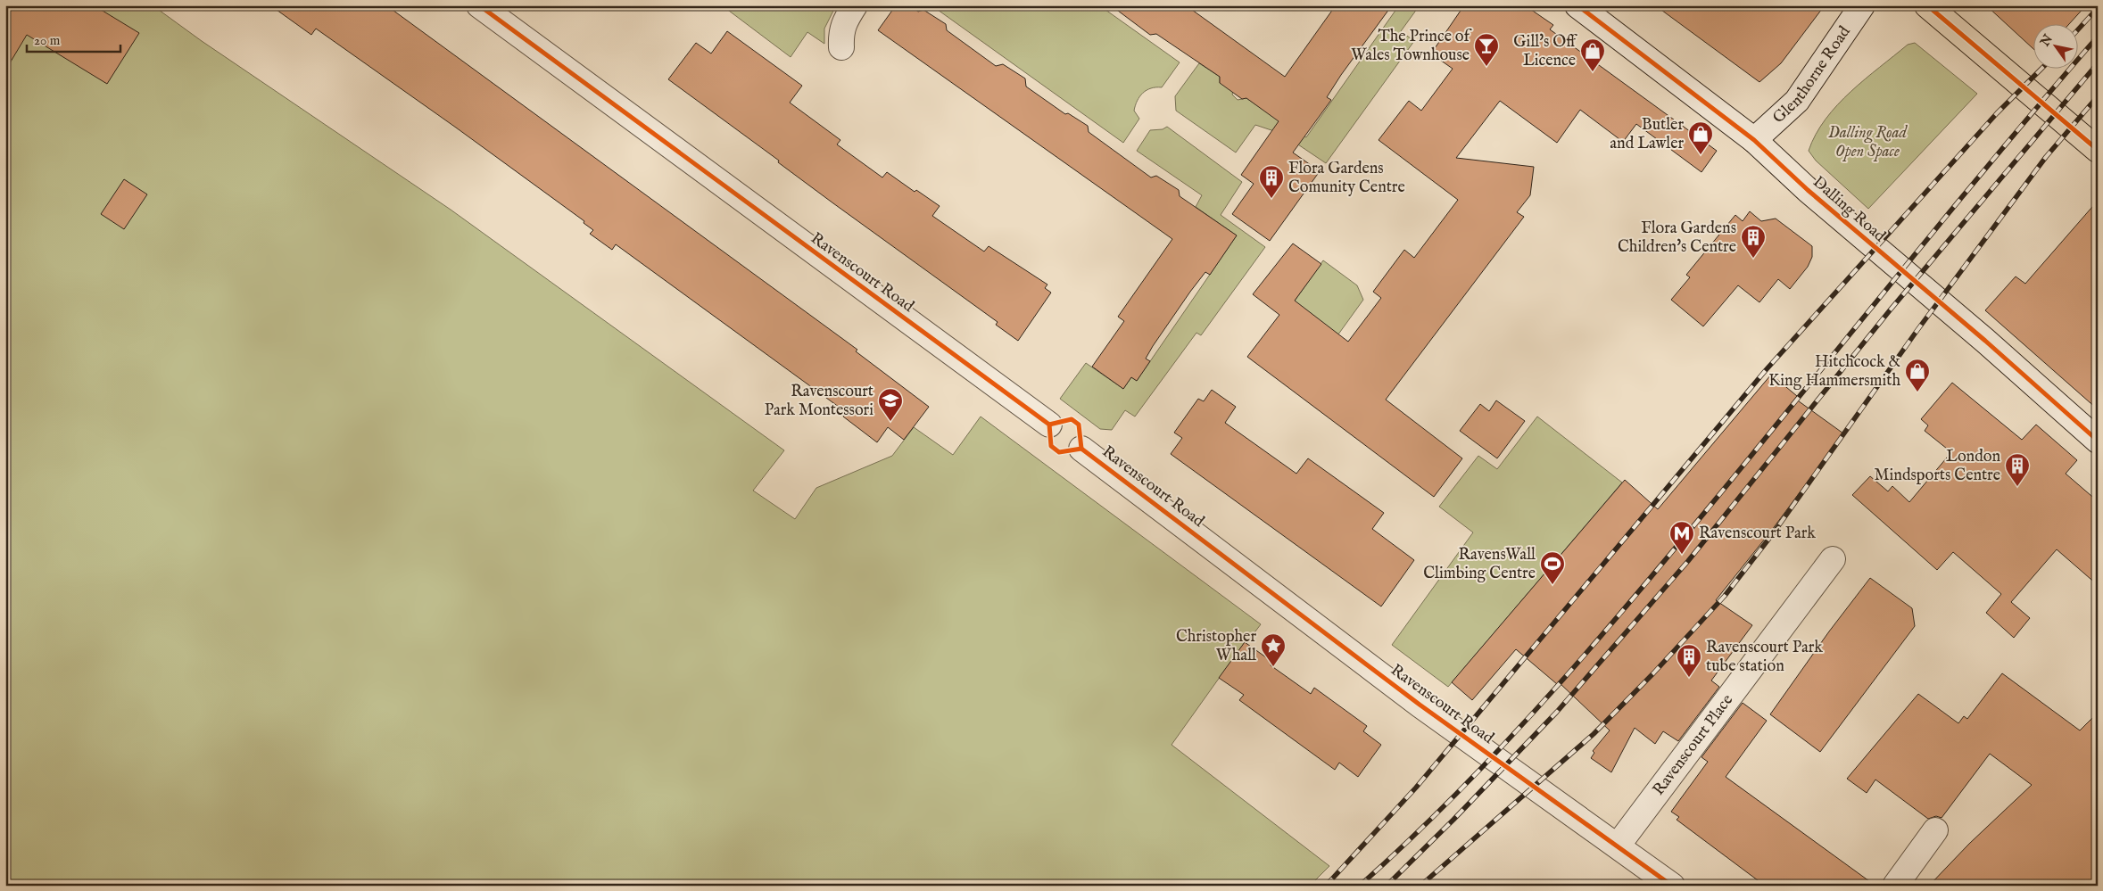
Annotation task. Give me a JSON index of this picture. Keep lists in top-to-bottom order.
{
  "streets": {
    "street": [
      "Glenthorne Road",
      "Dalling Road",
      "Ravenscourt Road",
      "Ravenscourt Place"
    ]
  },
  "crossings": [
    ["Glenthorne Road", "Dalling Road"],
    ["Ravenscourt Road", "Ravenscourt Place"]
  ],
  "parks": ["Dalling Road Open Space"],
  "places": {
    "bar": ["The Prince of Wales Townhouse"],
    "shop": ["Gill's Off Licence", "Butler and Lawler", "Hitchcock & King Hammersmith"],
    "building": [
      "Flora Gardens Comunity Centre",
      "Flora Gardens Children's Centre",
      "London Mindsports Centre",
      "Ravenscourt Park tube station"
    ],
    "school or university": ["Ravenscourt Park Montessori"],
    "metro station": ["Ravenscourt Park"],
    "sports": ["RavensWall Climbing Centre"],
    "place": ["Christopher Whall"]
  },
  "scale_bar": "20 m",
  "north": "top left"
}
